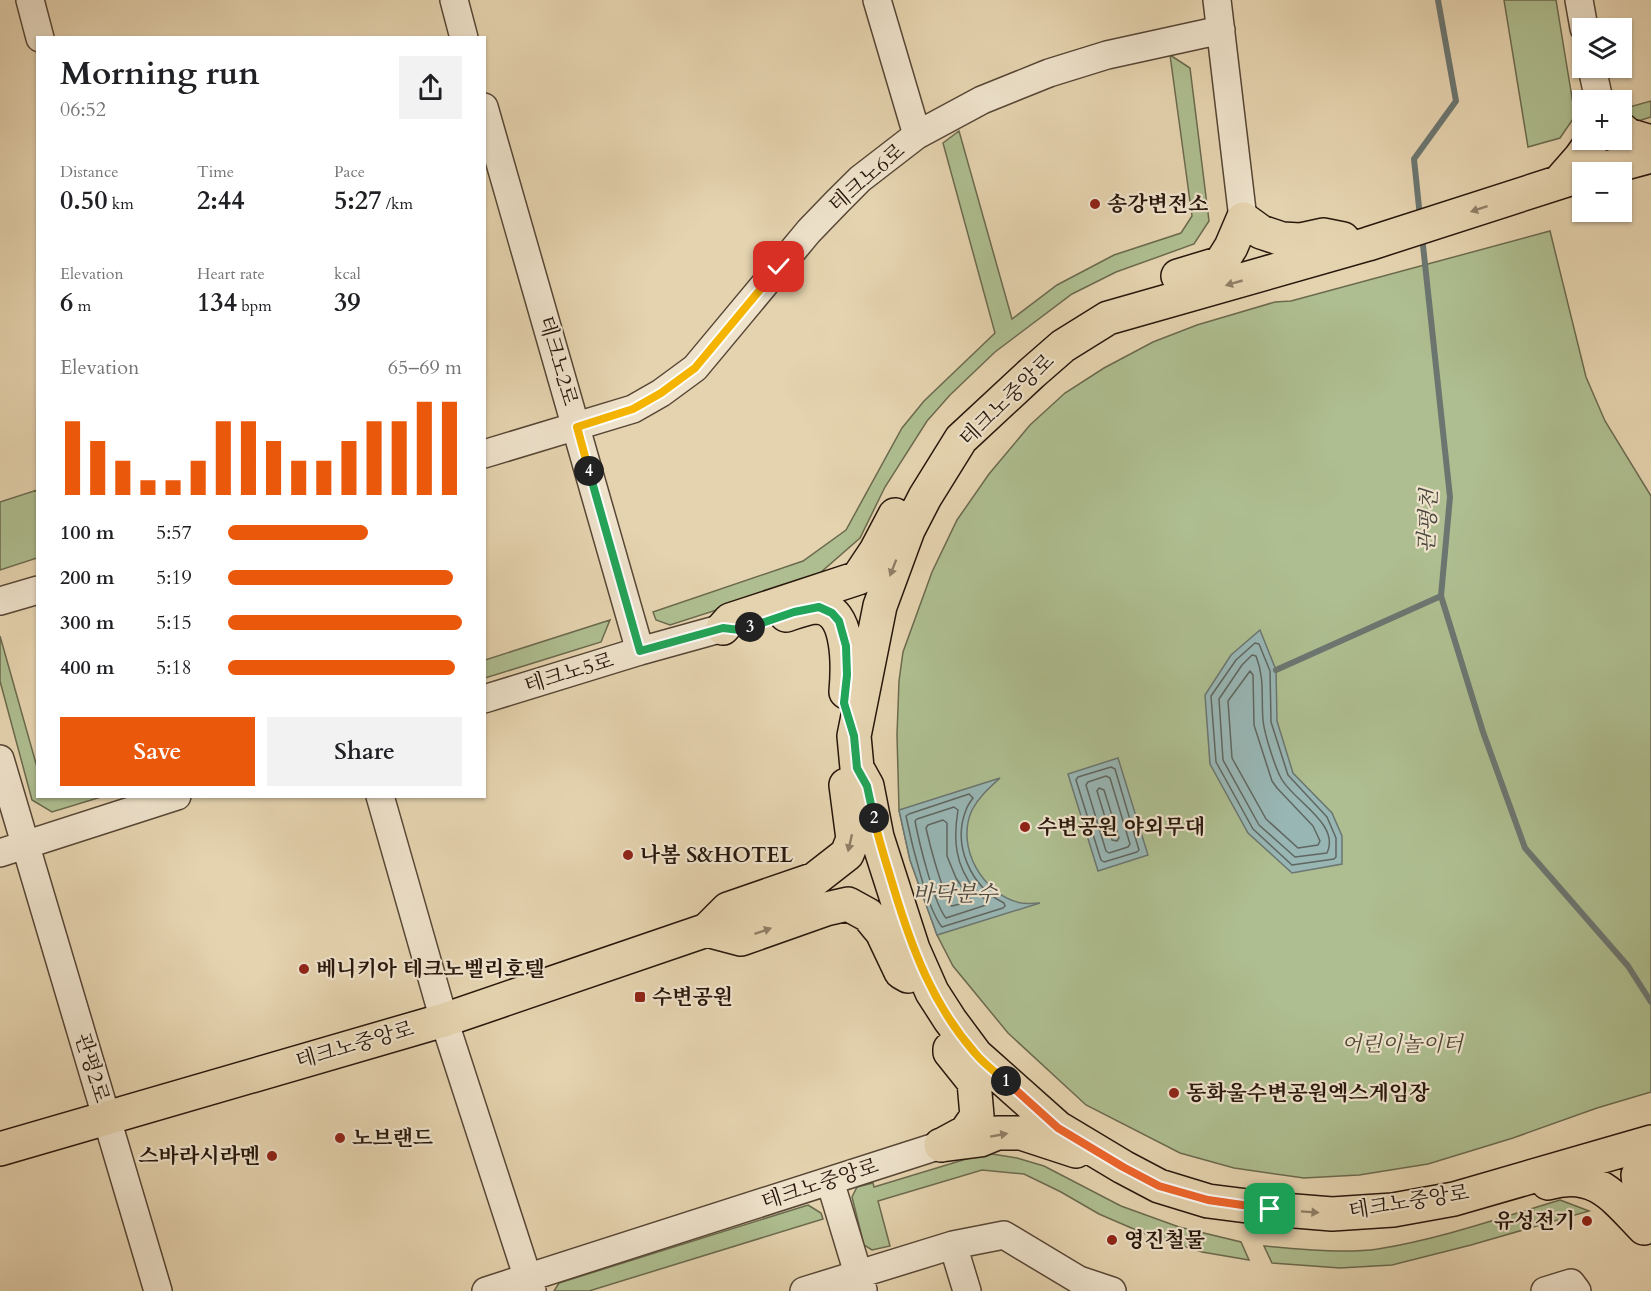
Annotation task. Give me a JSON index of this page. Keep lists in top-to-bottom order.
{
  "streets": {
    "main road": ["테크노중앙로"],
    "street": [
      "테크노6로",
      "테크노2로",
      "테크노5로",
      "관평2로"
    ]
  },
  "crossings": [
    ["테크노6로", "테크노2로"],
    ["테크노2로", "테크노5로"],
    ["테크노중앙로", "관평2로"]
  ],
  "water": ["관평천", "바닥분수"],
  "parks": ["어린이놀이터"],
  "places": {
    "other": [
      "송강변전소",
      "수변공원 야외무대",
      "나봄 S&HOTEL",
      "베니키아 테크노벨리호텔",
      "동화울수변공원엑스게임장",
      "노브랜드",
      "스바라시라멘",
      "유성전기",
      "영진철물"
    ],
    "transit": ["수변공원"]
  },
  "page": {
    "map_buttons": ["+", "−"],
    "heading": ["Morning run", "06:52"],
    "stats": [
      ["Distance", "0.50 km"],
      ["Time", "2:44"],
      ["Pace", "5:27 /km"],
      ["Elevation", "6 m"],
      ["Heart rate", "134 bpm"],
      ["kcal", "39"]
    ],
    "chart": ["Elevation", "65–69 m"],
    "pins": [
      "4",
      "3",
      "2",
      "1"
    ],
    "list": [
      {
        "name": "100 m",
        "note": "5:57"
      },
      {
        "name": "200 m",
        "note": "5:19"
      },
      {
        "name": "300 m",
        "note": "5:15"
      },
      {
        "name": "400 m",
        "note": "5:18"
      }
    ],
    "buttons": ["Save", "Share"]
  }
}
